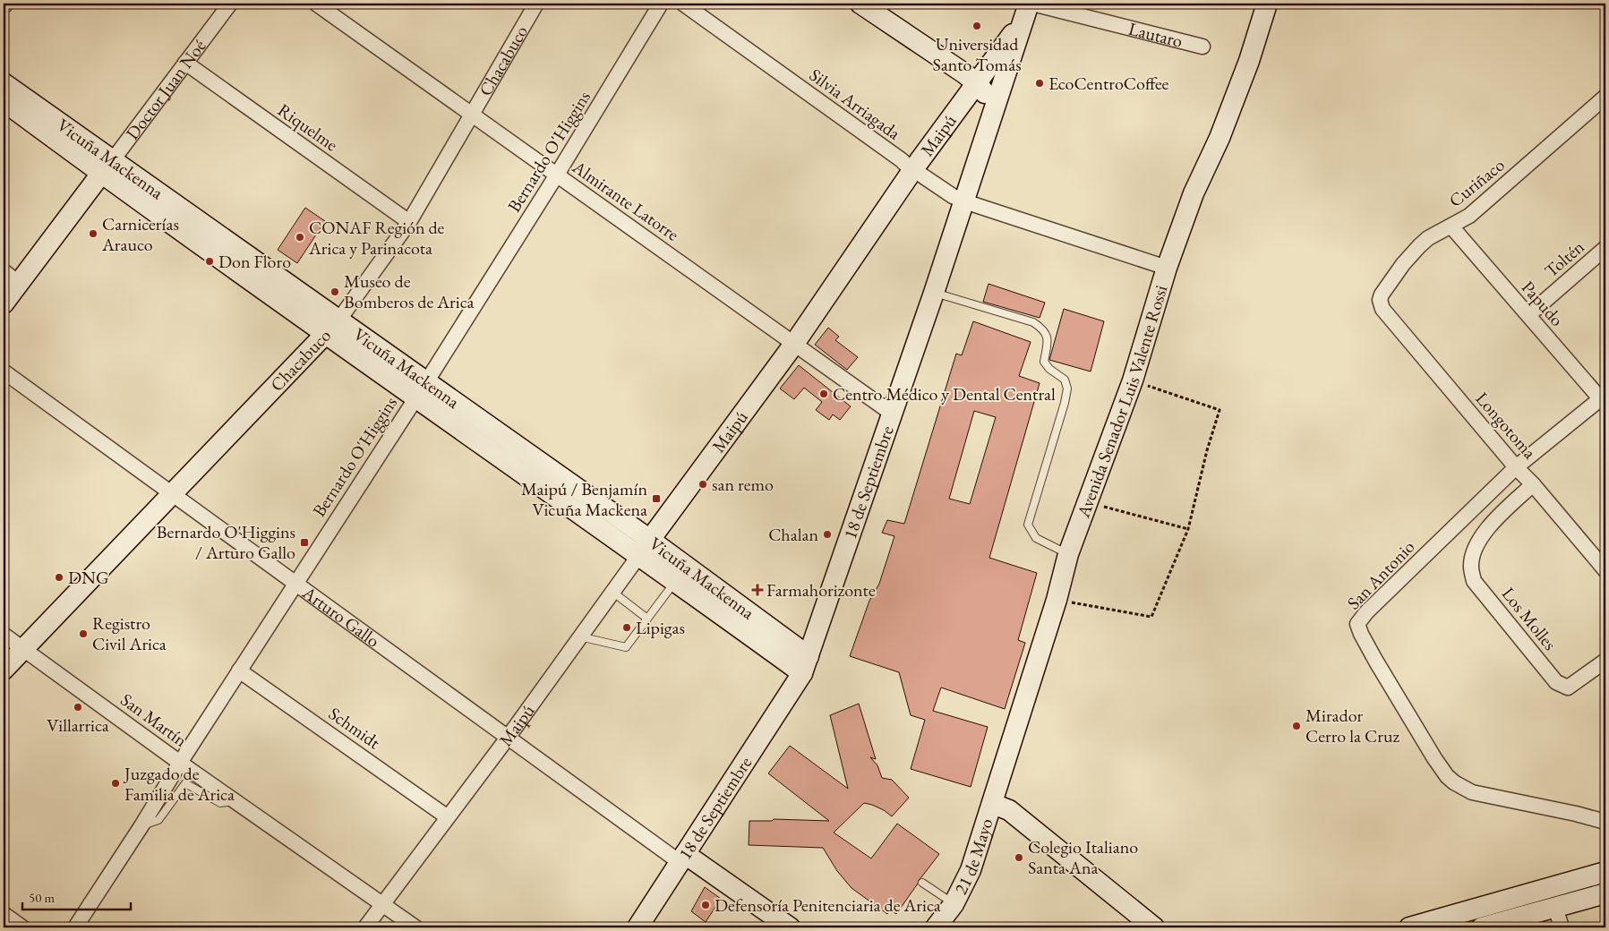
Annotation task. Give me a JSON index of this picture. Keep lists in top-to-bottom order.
{
  "streets": {
    "main road": [
      "Chacabuco",
      "Doctor Juan Noé",
      "Maipú",
      "Vicuña Mackenna",
      "Avenida Senador Luis Valente Rossi",
      "18 de Septiembre",
      "Arturo Gallo",
      "21 de Mayo"
    ],
    "street": [
      "Lautaro",
      "Silvia Arriagada",
      "Riquelme",
      "Bernardo O'Higgins",
      "Curiñaco",
      "Almirante Latorre",
      "Toltén",
      "Papudo",
      "Longotoma",
      "San Antonio",
      "Los Molles",
      "San Martín",
      "Schmidt"
    ]
  },
  "crossings": [
    ["Lautaro", "Maipú"],
    ["Lautaro", "18 de Septiembre"],
    ["Chacabuco", "Riquelme"],
    ["Chacabuco", "Vicuña Mackenna"],
    ["Chacabuco", "Almirante Latorre"],
    ["Chacabuco", "Arturo Gallo"],
    ["Chacabuco", "San Martín"],
    ["Doctor Juan Noé", "Riquelme"],
    ["Doctor Juan Noé", "Vicuña Mackenna"],
    ["Silvia Arriagada", "Maipú"],
    ["Silvia Arriagada", "Avenida Senador Luis Valente Rossi"],
    ["Silvia Arriagada", "18 de Septiembre"],
    ["Maipú", "Vicuña Mackenna"],
    ["Maipú", "Almirante Latorre"],
    ["Maipú", "18 de Septiembre"],
    ["Maipú", "Arturo Gallo"],
    ["Maipú", "San Martín"],
    ["Maipú", "Schmidt"],
    ["Bernardo O'Higgins", "Vicuña Mackenna"],
    ["Bernardo O'Higgins", "Almirante Latorre"],
    ["Bernardo O'Higgins", "Arturo Gallo"],
    ["Bernardo O'Higgins", "San Martín"],
    ["Bernardo O'Higgins", "Schmidt"],
    ["Vicuña Mackenna", "18 de Septiembre"],
    ["Curiñaco", "Papudo"],
    ["Curiñaco", "Longotoma"],
    ["Almirante Latorre", "18 de Septiembre"],
    ["Toltén", "Papudo"],
    ["Papudo", "San Antonio"],
    ["Avenida Senador Luis Valente Rossi", "21 de Mayo"],
    ["Longotoma", "San Antonio"],
    ["Longotoma", "Los Molles"],
    ["18 de Septiembre", "Arturo Gallo"]
  ],
  "places": {
    "other": [
      "Universidad Santo Tomás",
      "EcoCentroCoffee",
      "Carnicerías Arauco",
      "CONAF Región de Arica y Parinacota",
      "Don Floro",
      "Museo de Bomberos de Arica",
      "Centro Médico y Dental Central",
      "san remo",
      "Chalan",
      "DNG",
      "Lipigas",
      "Registro Civil Arica",
      "Villarrica",
      "Mirador Cerro la Cruz",
      "Juzgado de Familia de Arica",
      "Colegio Italiano Santa Ana",
      "Defensoría Penitenciaria de Arica"
    ],
    "transit": ["Maipú / Benjamín Vicuña Mackena", "Bernardo O'Higgins / Arturo Gallo"],
    "health": ["Farmahorizonte"]
  },
  "scale_bar": "50 m"
}
